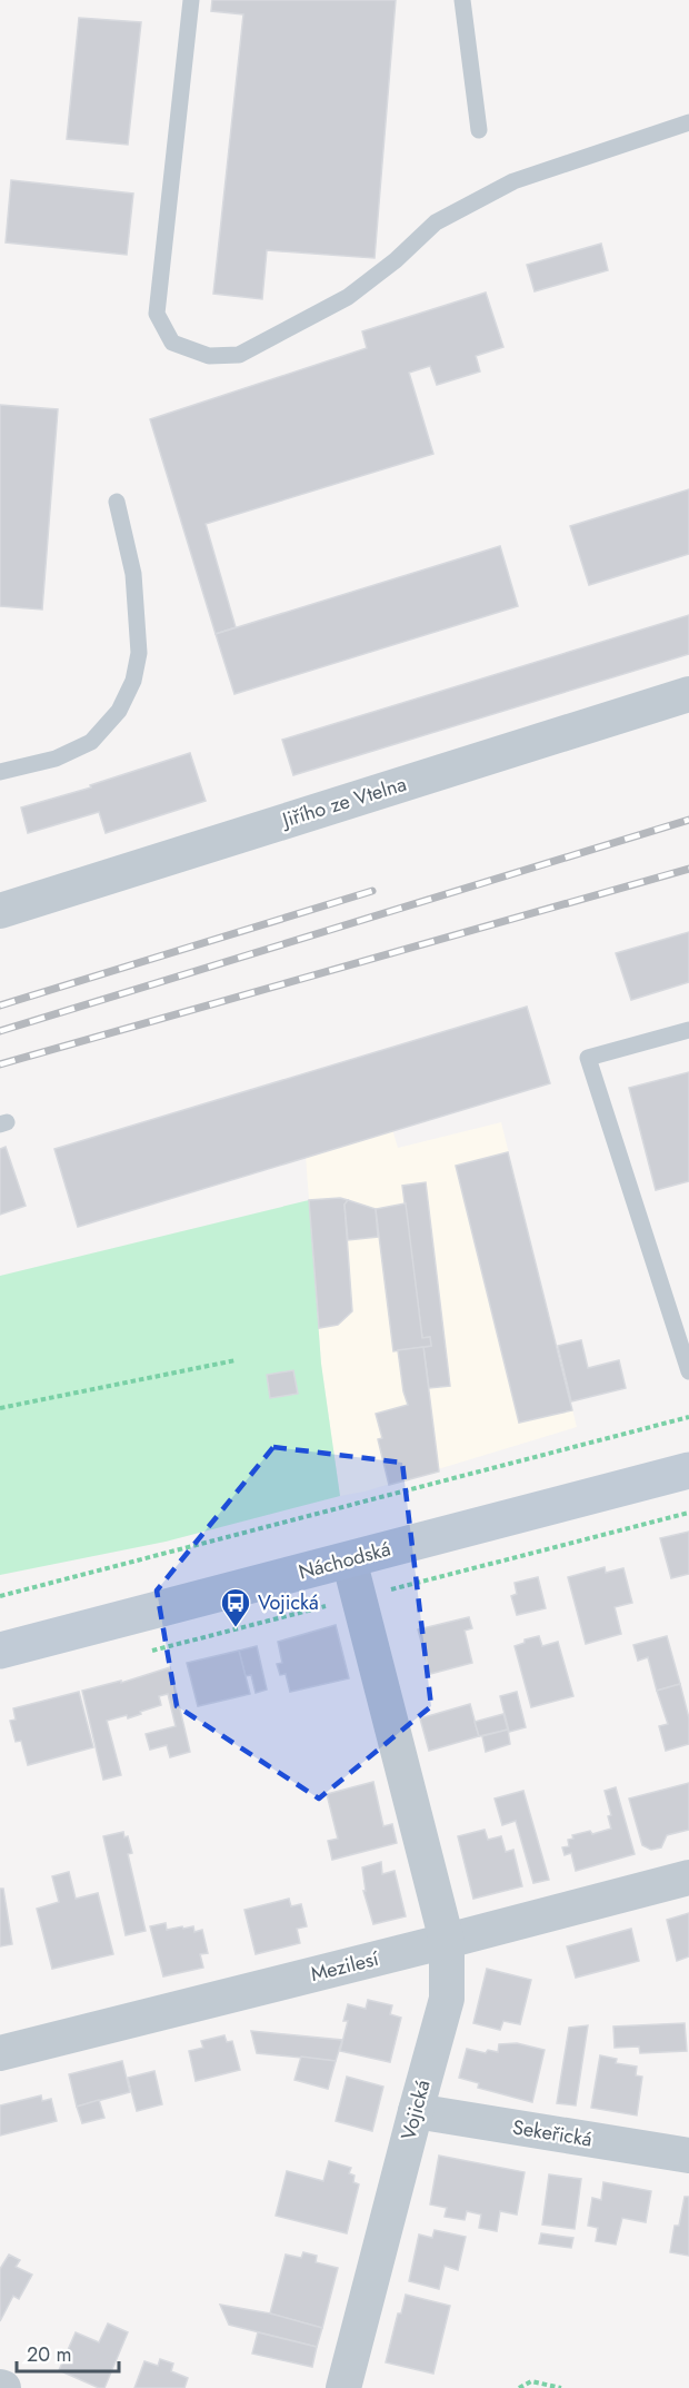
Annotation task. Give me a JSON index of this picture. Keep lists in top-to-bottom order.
{
  "streets": {
    "main road": ["Náchodská"],
    "street": [
      "Jiřího ze Vtelna",
      "Mezilesí",
      "Vojická",
      "Sekeřická"
    ]
  },
  "crossings": [
    ["Náchodská", "Vojická"],
    ["Mezilesí", "Vojická"],
    ["Vojická", "Sekeřická"]
  ],
  "places": {
    "bus stop": ["Vojická"]
  },
  "scale_bar": "20 m"
}
